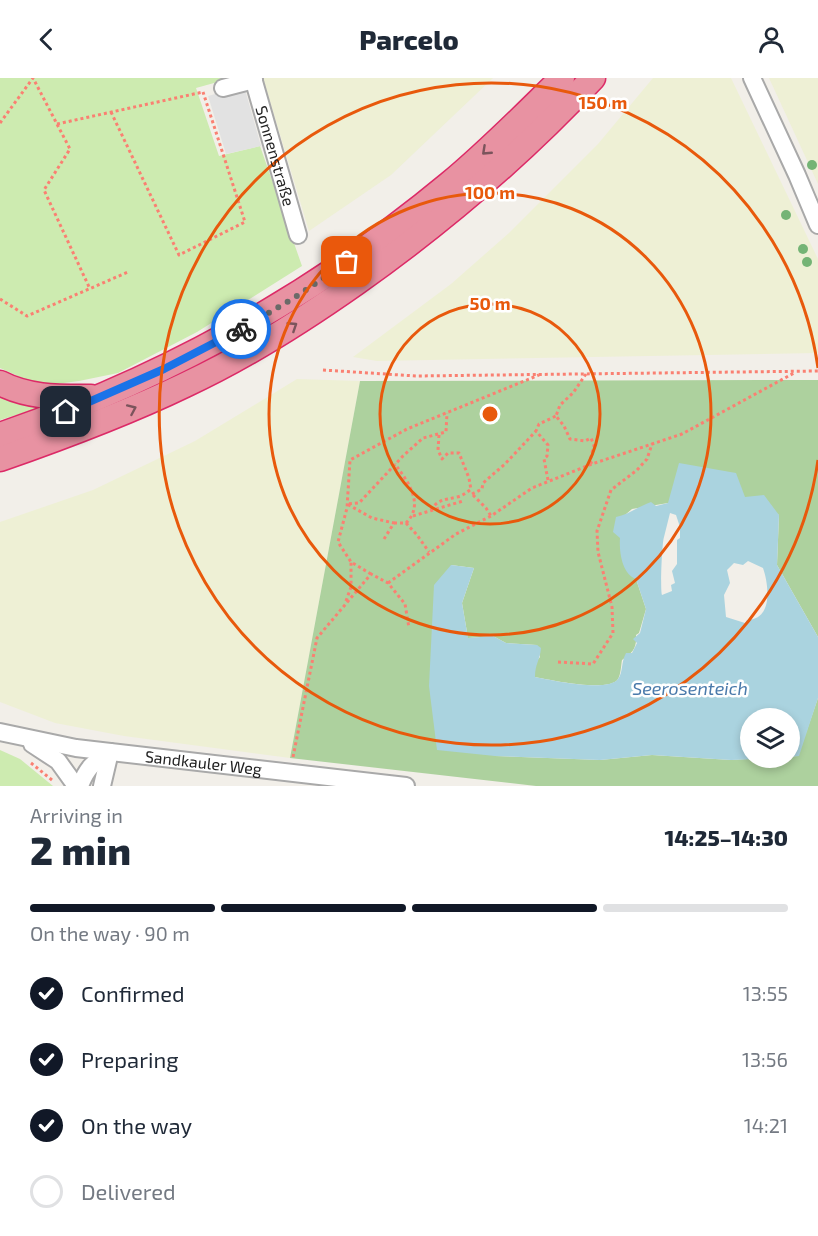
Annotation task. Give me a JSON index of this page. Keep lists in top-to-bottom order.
{
  "streets": {
    "street": ["Sonnenstraße", "Sandkauler Weg"]
  },
  "water": ["Seerosenteich"],
  "page": {
    "header": "Parcelo",
    "heading": ["2 min", "Arriving in", "14:25–14:30"],
    "bar": "On the way · 90 m",
    "list": [
      ["Confirmed", "13:55"],
      ["Preparing", "13:56"],
      ["On the way", "14:21"],
      "Delivered"
    ]
  },
  "rings": ["150 m", "100 m", "50 m"]
}
